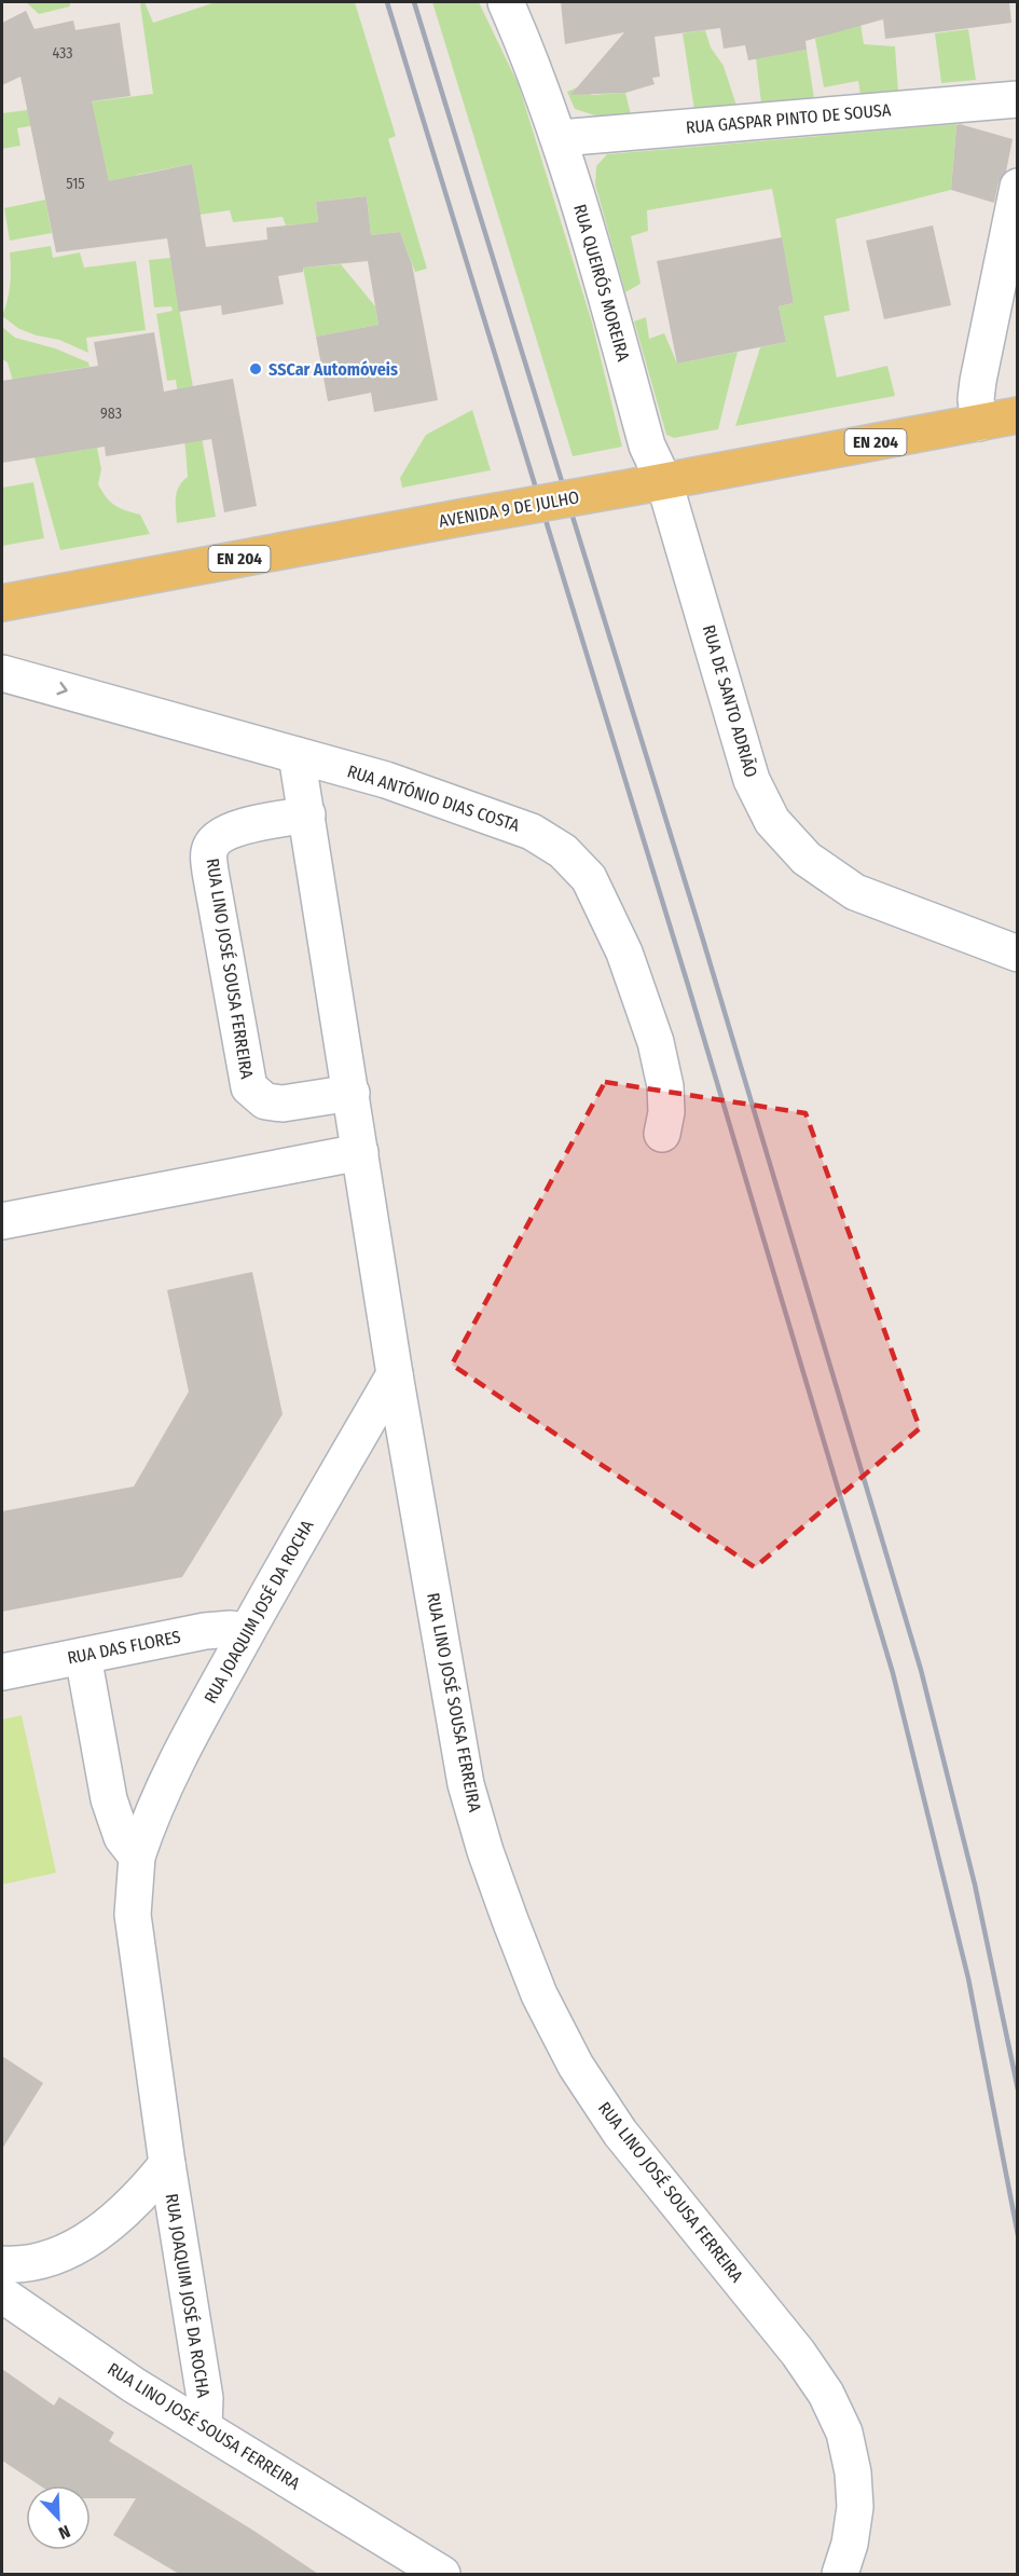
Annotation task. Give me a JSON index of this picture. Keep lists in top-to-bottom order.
{
  "streets": {
    "main road": ["EN 204", "AVENIDA 9 DE JULHO"],
    "street": [
      "RUA GASPAR PINTO DE SOUSA",
      "RUA QUEIRÓS MOREIRA",
      "RUA DE SANTO ADRIÃO",
      "RUA ANTÓNIO DIAS COSTA",
      "RUA LINO JOSÉ SOUSA FERREIRA",
      "RUA JOAQUIM JOSÉ DA ROCHA",
      "RUA DAS FLORES"
    ]
  },
  "crossings": [
    ["RUA GASPAR PINTO DE SOUSA", "RUA QUEIRÓS MOREIRA"],
    ["RUA QUEIRÓS MOREIRA", "AVENIDA 9 DE JULHO"],
    ["RUA QUEIRÓS MOREIRA", "RUA DE SANTO ADRIÃO"],
    ["RUA ANTÓNIO DIAS COSTA", "RUA LINO JOSÉ SOUSA FERREIRA"],
    ["RUA LINO JOSÉ SOUSA FERREIRA", "RUA JOAQUIM JOSÉ DA ROCHA"],
    ["RUA JOAQUIM JOSÉ DA ROCHA", "RUA DAS FLORES"]
  ],
  "places": ["SSCar Automóveis"],
  "house_numbers": ["433", "515", "983"],
  "north": "bottom right"
}
